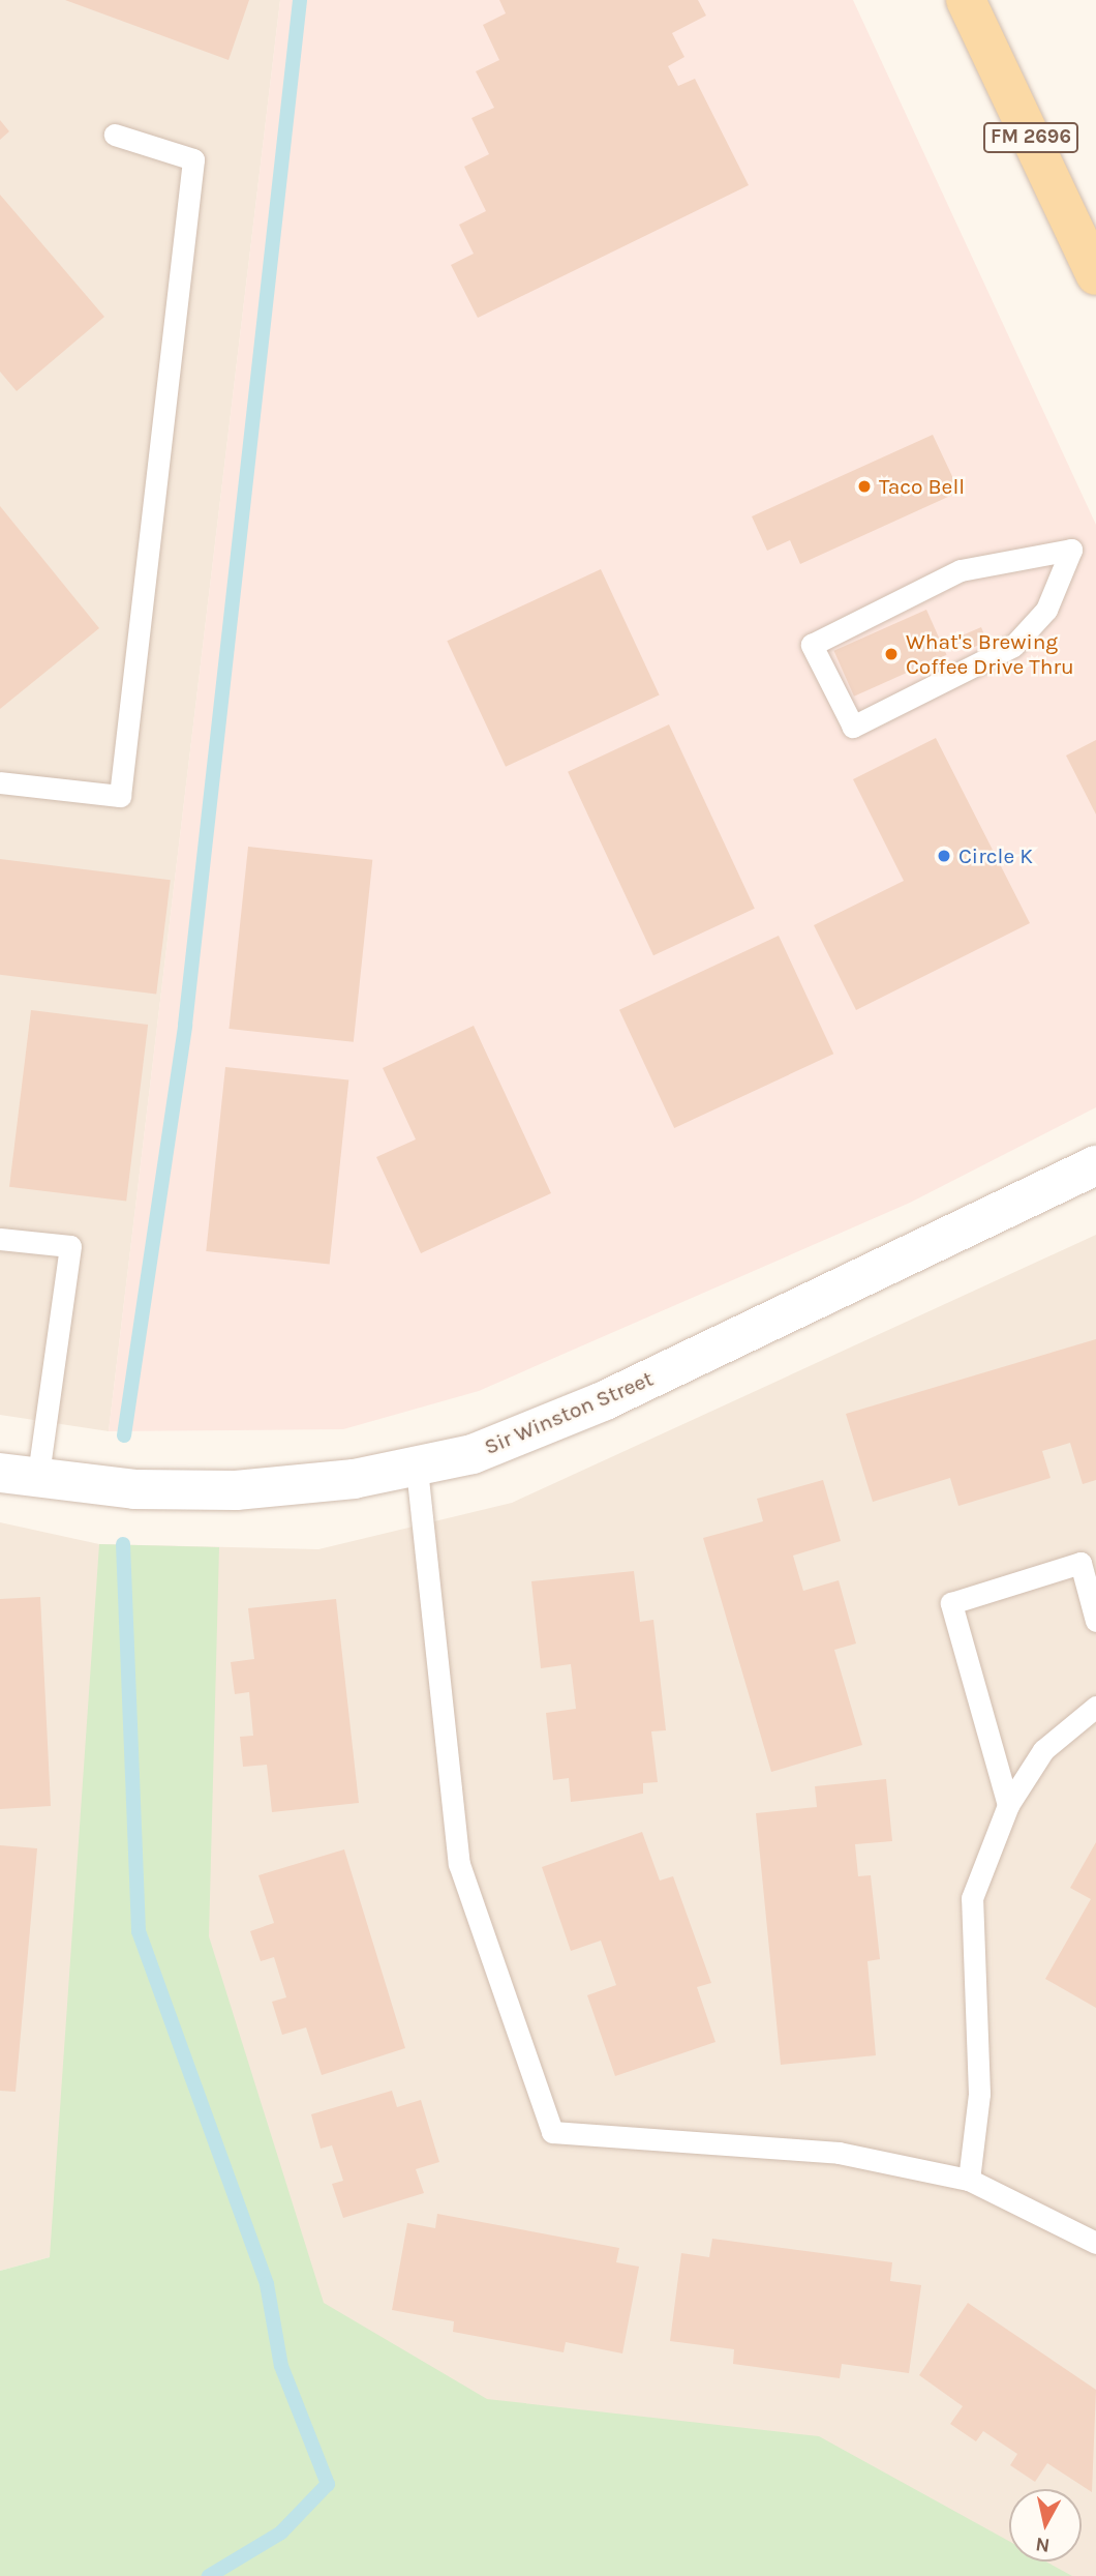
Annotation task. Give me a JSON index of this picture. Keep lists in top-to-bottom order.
{
  "streets": {
    "main road": ["FM 2696"],
    "street": ["Sir Winston Street"]
  },
  "places": ["Taco Bell", "What's Brewing Coffee Drive Thru", "Circle K"],
  "north": "bottom"
}
